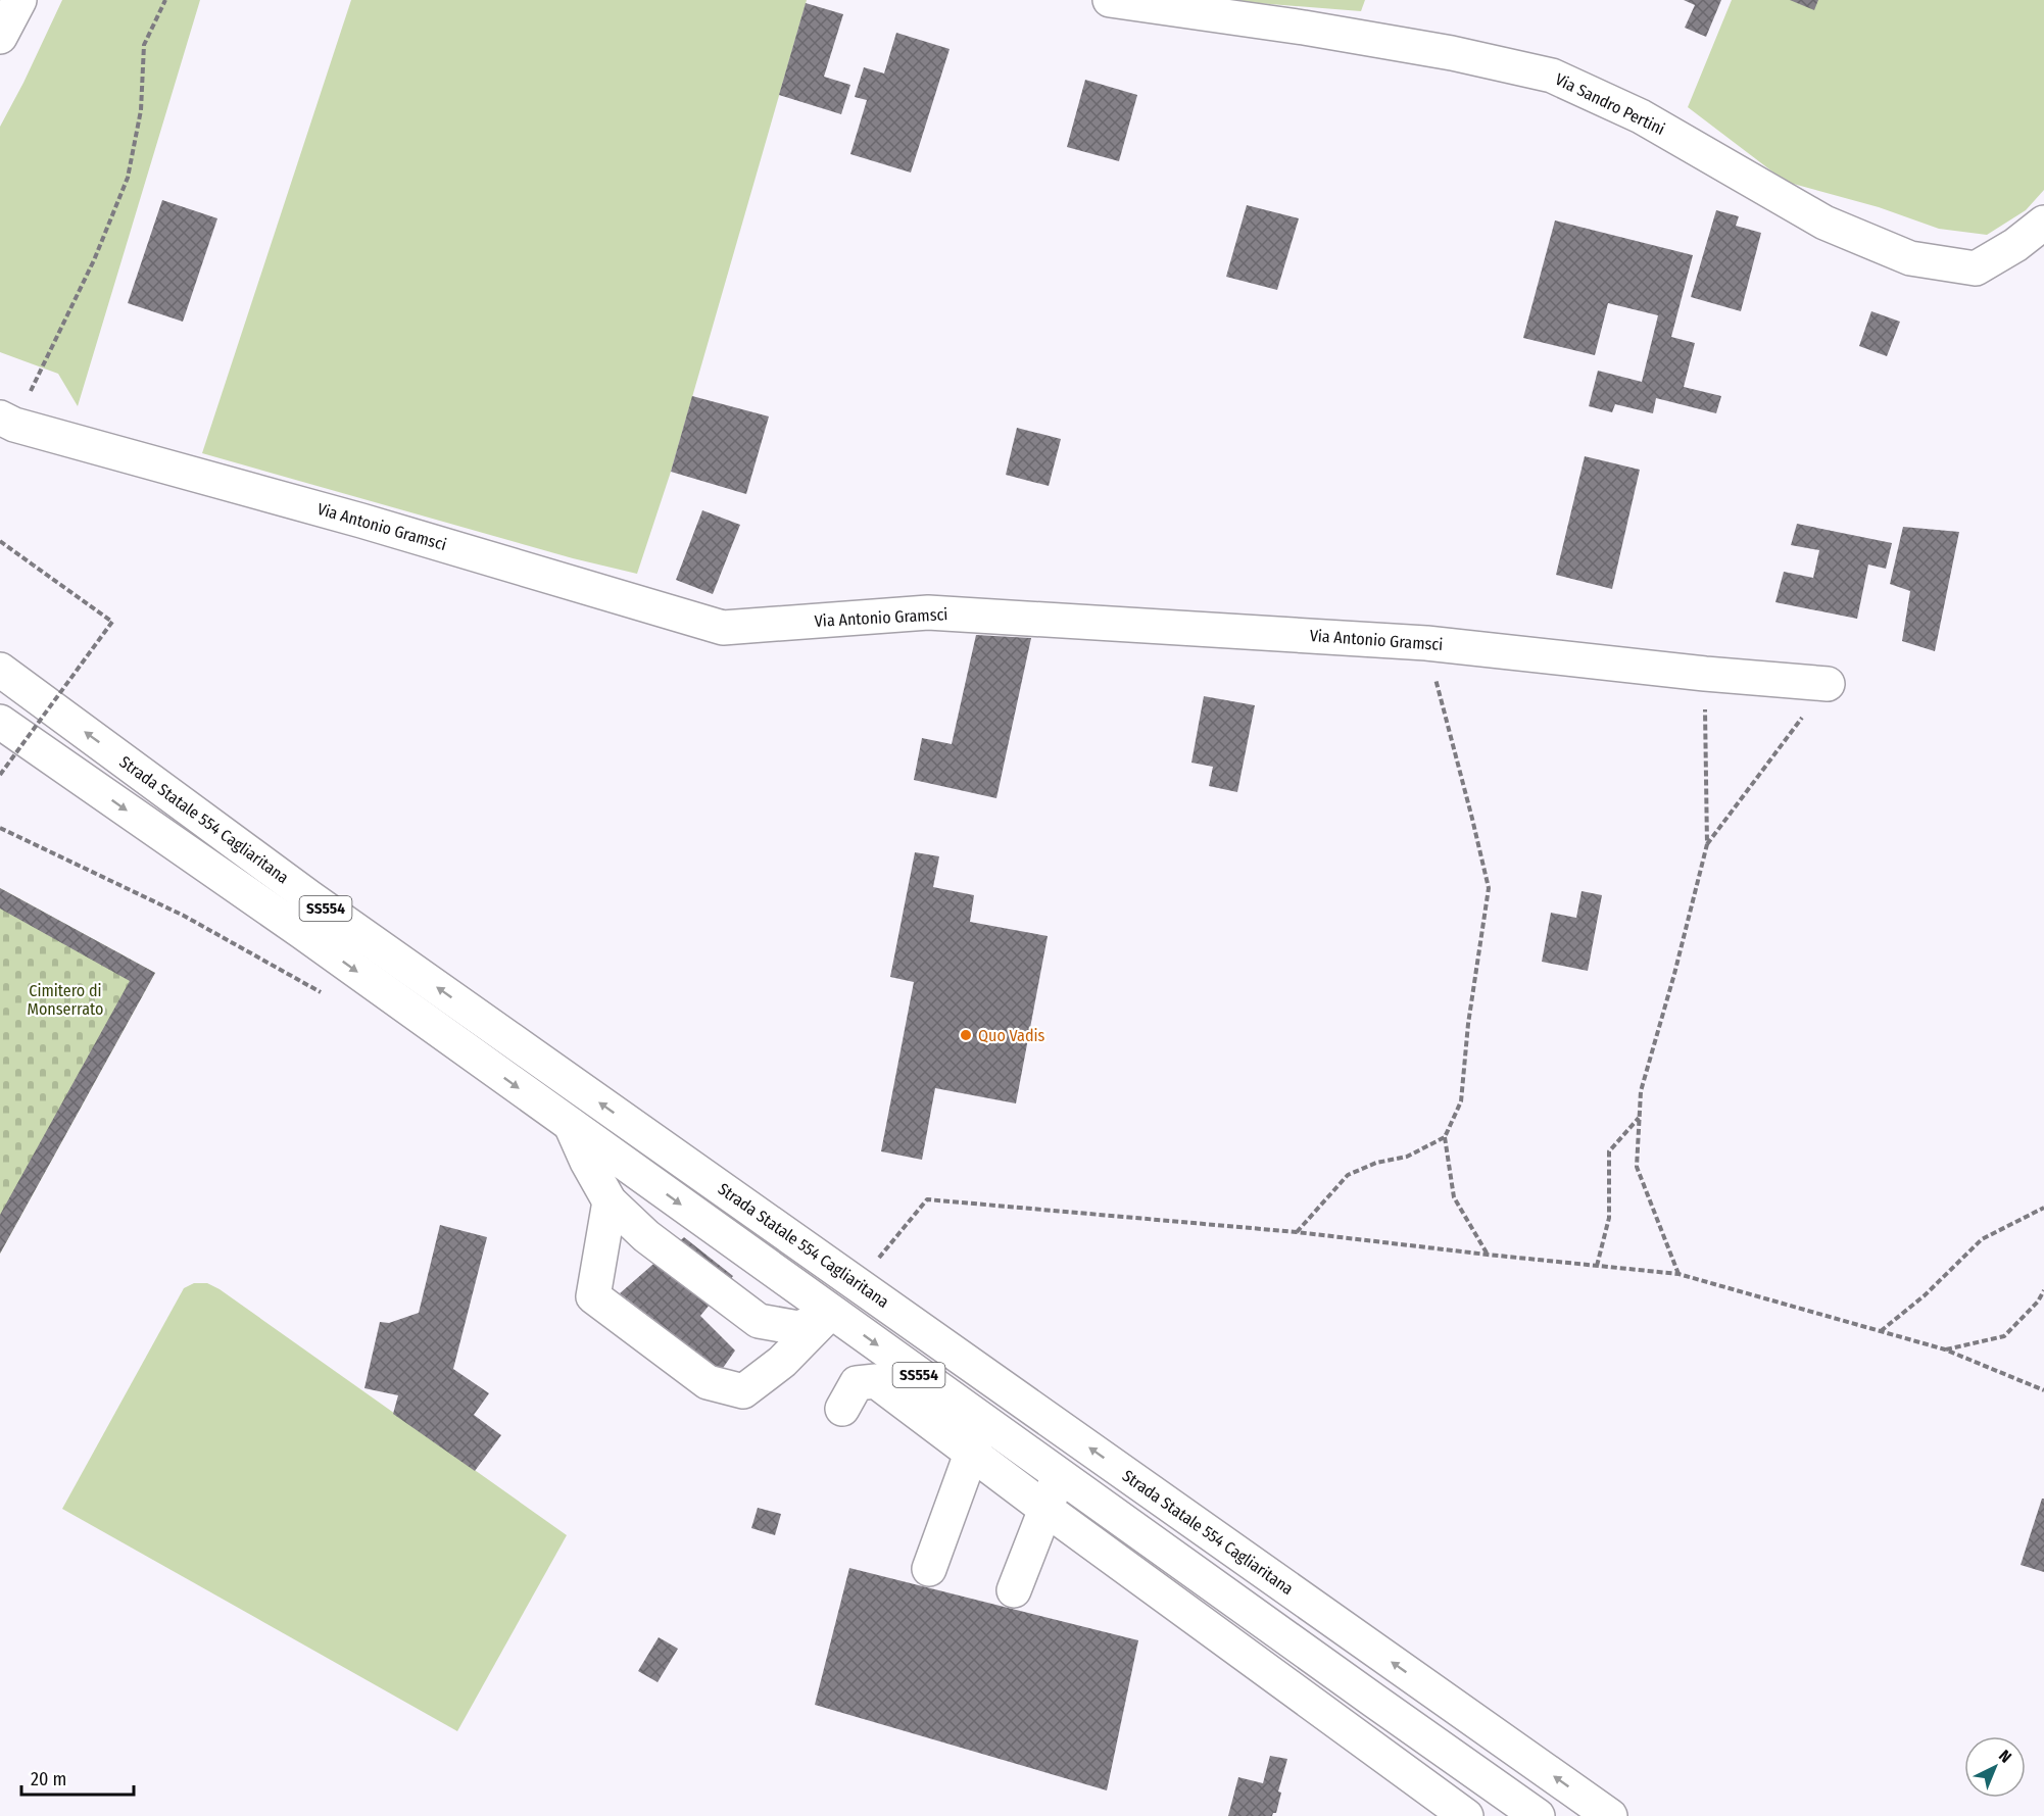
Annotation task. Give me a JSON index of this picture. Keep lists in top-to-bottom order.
{
  "streets": {
    "main road": [
      "Via Sandro Pertini",
      "Via Antonio Gramsci",
      "Strada Statale 554 Cagliaritana",
      "SS554"
    ]
  },
  "parks": ["Cimitero di Monserrato"],
  "places": ["Quo Vadis"],
  "scale_bar": "20 m",
  "north": "top right"
}
